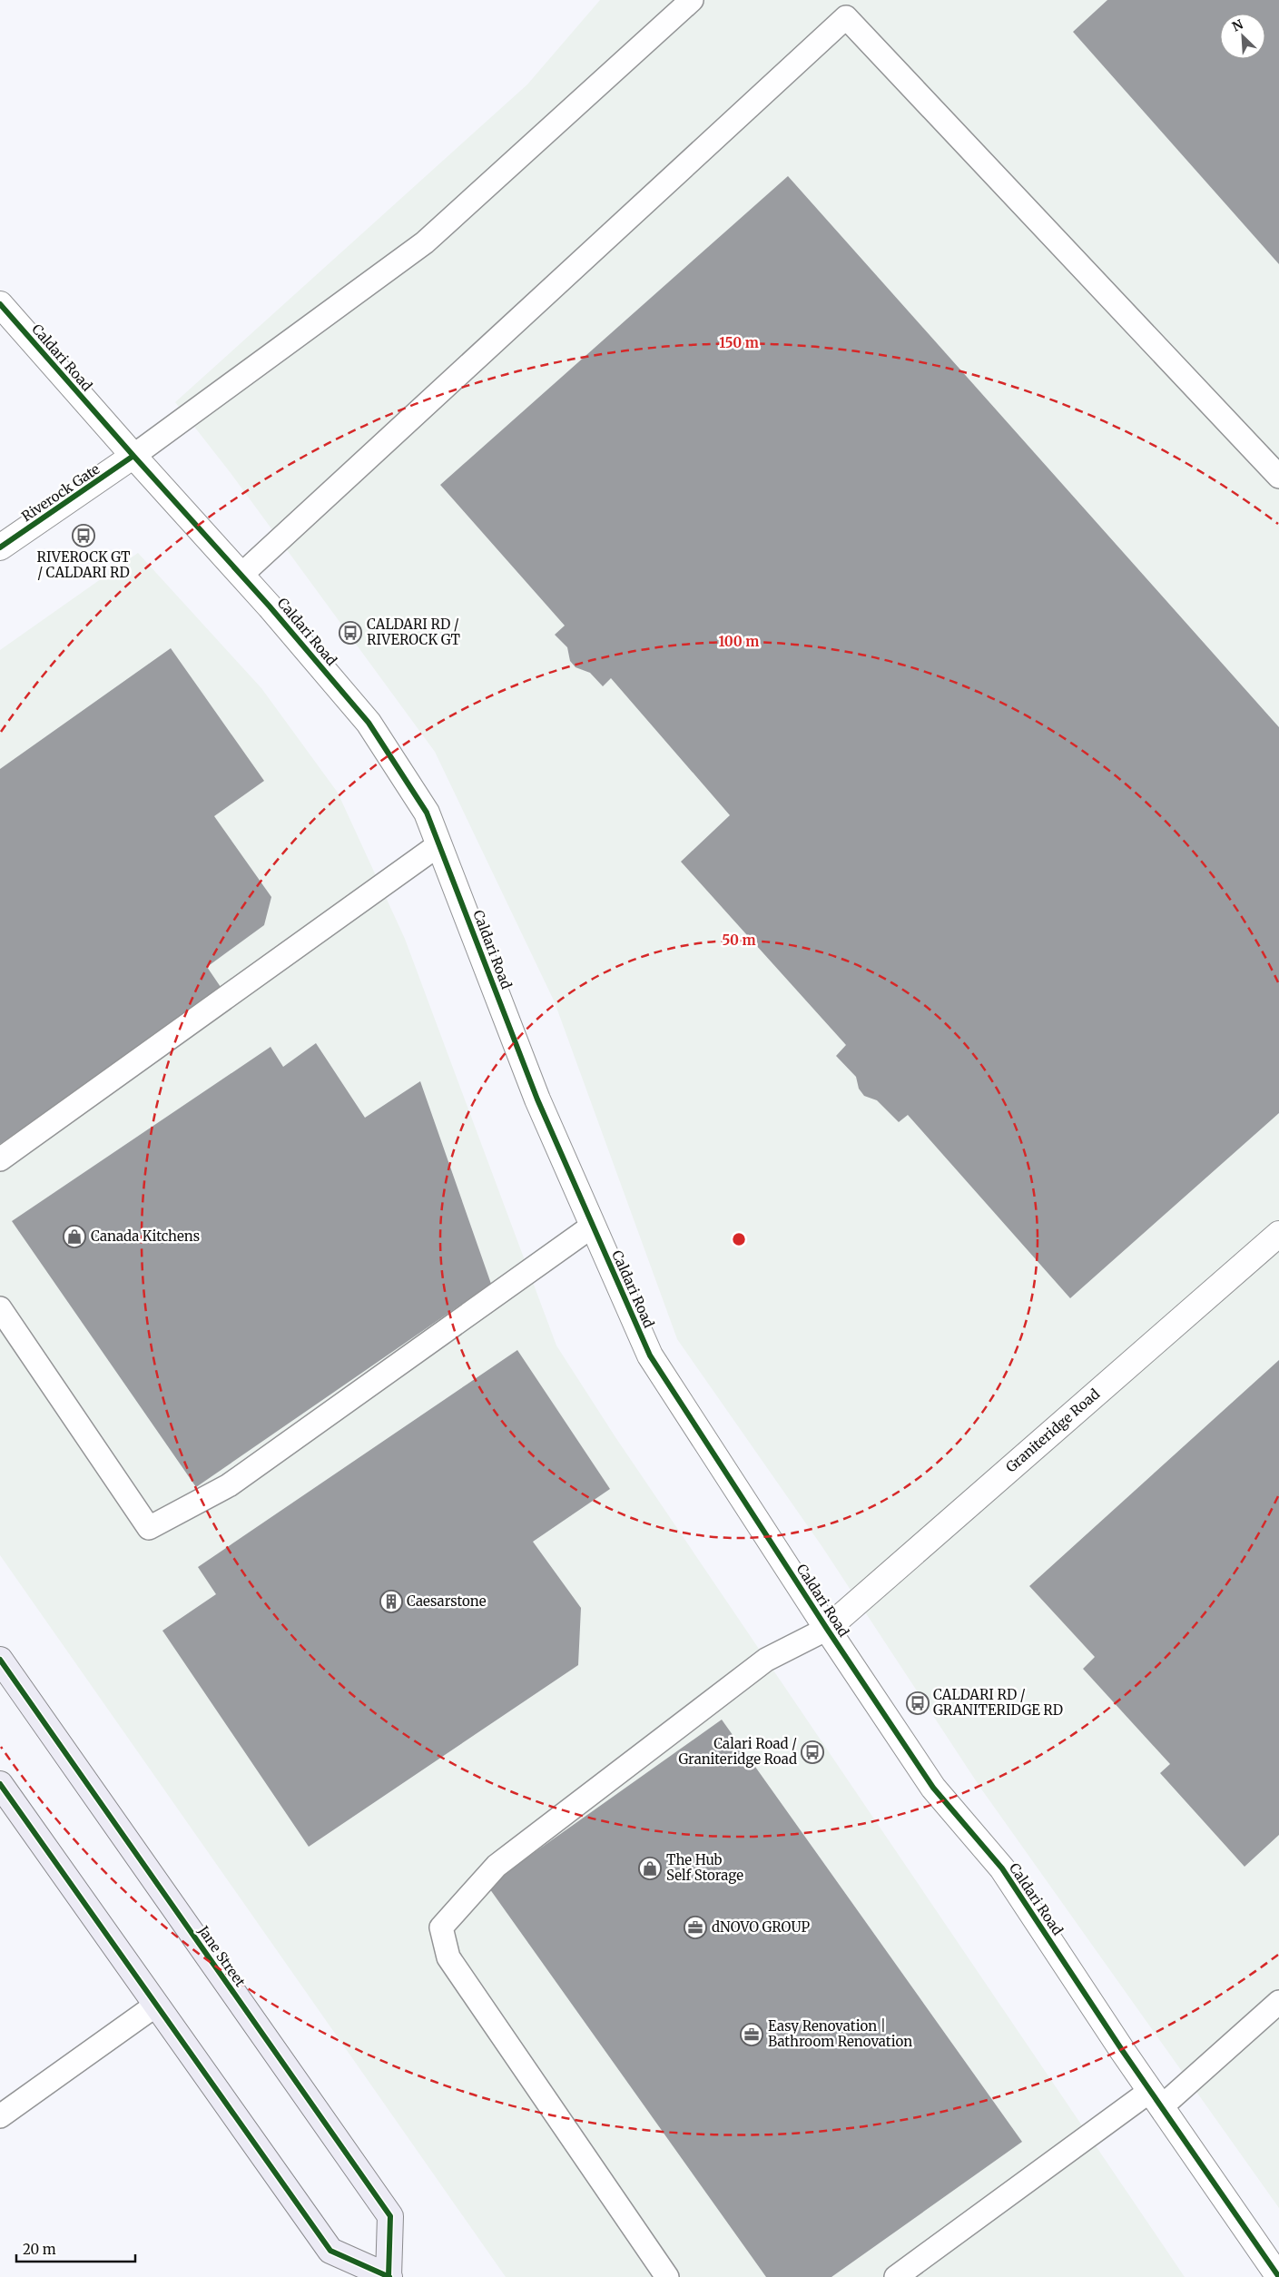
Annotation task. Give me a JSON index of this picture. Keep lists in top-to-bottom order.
{
  "streets": {
    "main road": ["Jane Street"],
    "street": ["Caldari Road", "Riverock Gate", "Graniteridge Road"]
  },
  "crossings": [
    ["Caldari Road", "Riverock Gate"],
    ["Caldari Road", "Graniteridge Road"]
  ],
  "places": {
    "bus stop": [
      "RIVEROCK GT / CALDARI RD",
      "CALDARI RD / RIVEROCK GT",
      "CALDARI RD / GRANITERIDGE RD",
      "Calari Road / Graniteridge Road"
    ],
    "shop": ["Canada Kitchens", "The Hub Self Storage"],
    "building": ["Caesarstone"],
    "office": ["dNOVO GROUP", "Easy Renovation | Bathroom Renovation"]
  },
  "scale_bar": "20 m",
  "north": "top left",
  "rings": ["150 m", "100 m", "50 m"]
}
